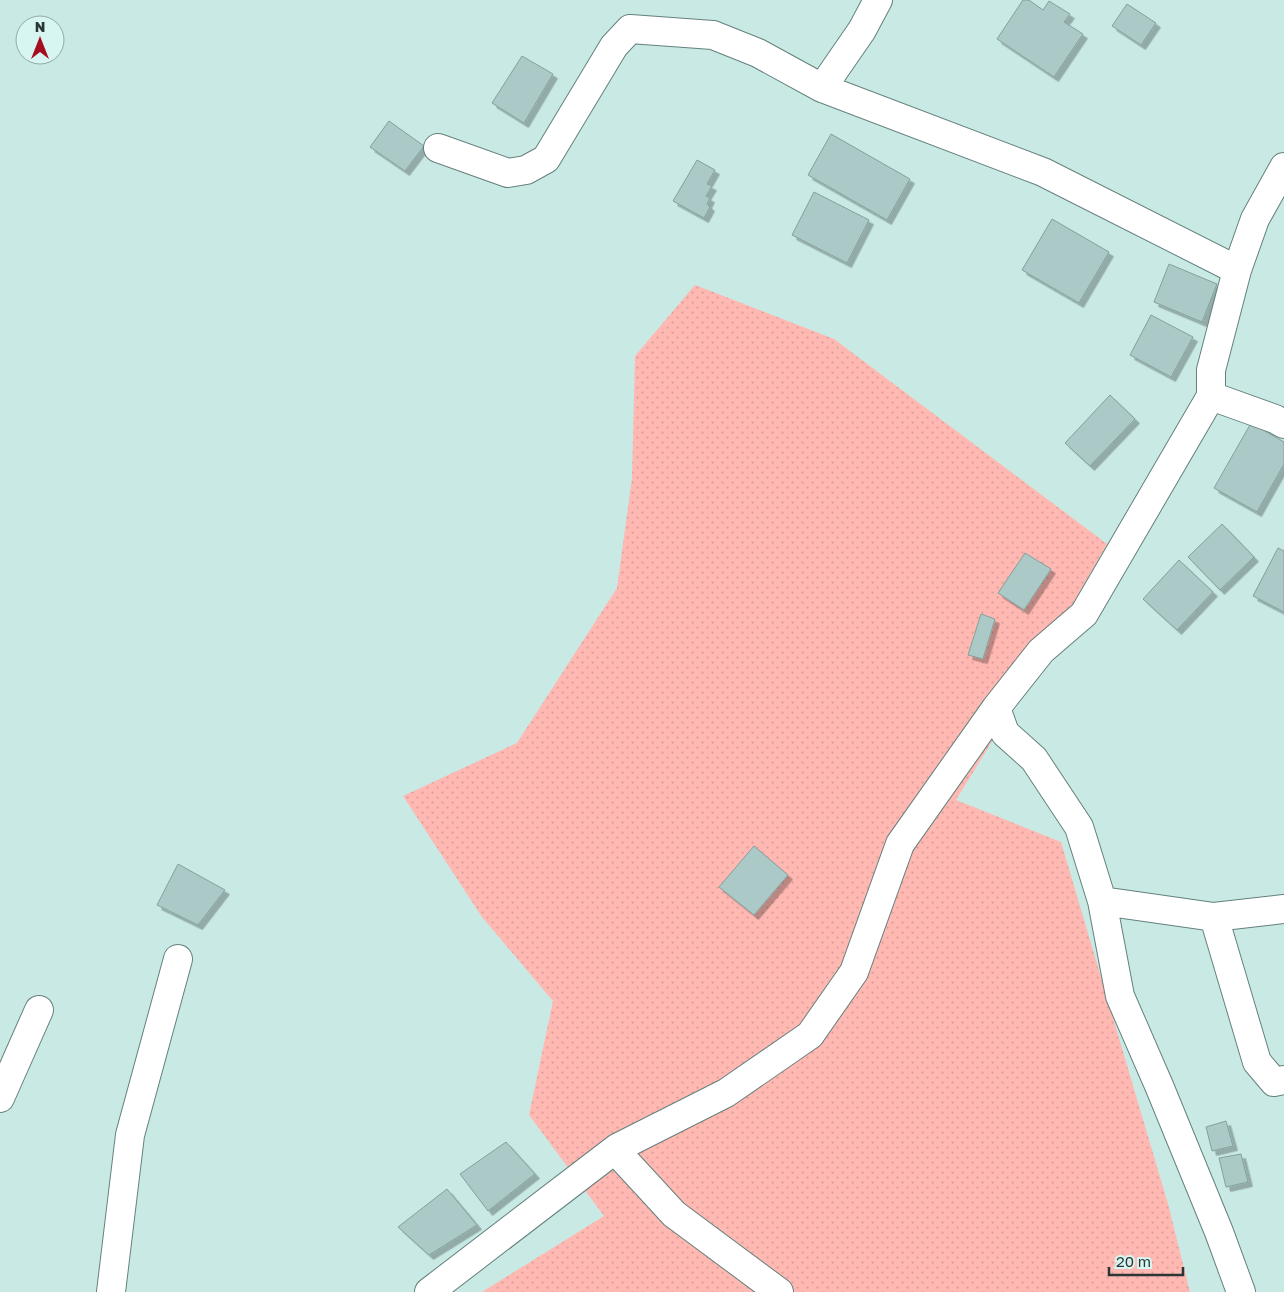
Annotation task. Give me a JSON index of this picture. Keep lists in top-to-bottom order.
{
  "scale_bar": "20 m",
  "north": "top"
}
